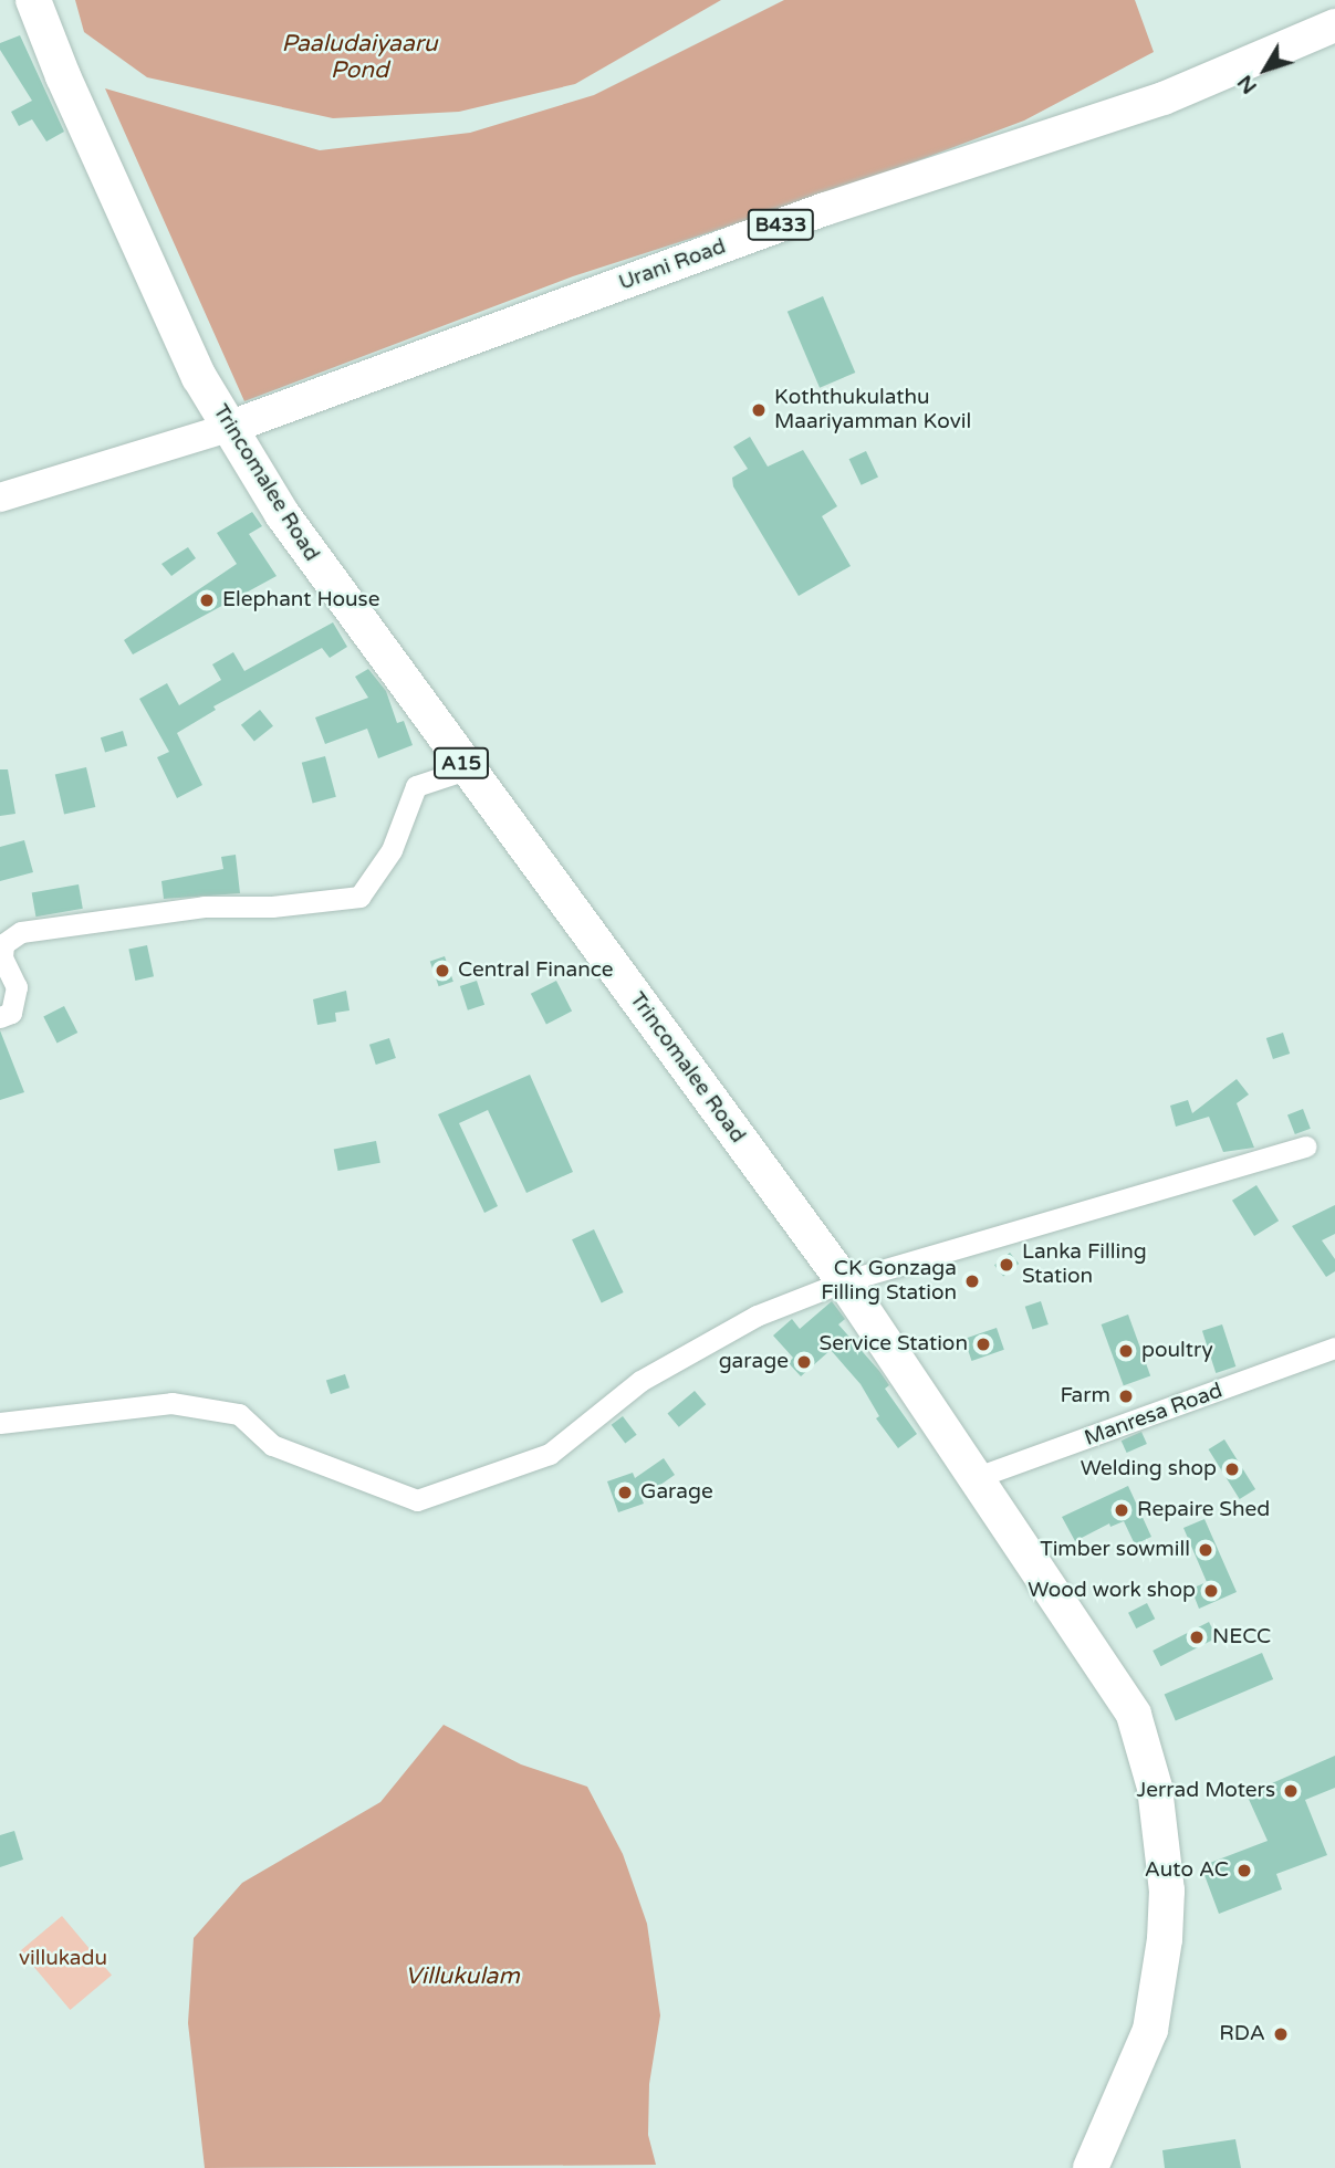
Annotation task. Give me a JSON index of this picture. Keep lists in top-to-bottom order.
{
  "streets": {
    "highway": ["Trincomalee Road", "A15"],
    "main road": ["B433", "Urani Road"],
    "street": ["Manresa Road"]
  },
  "crossings": [
    ["Urani Road", "Trincomalee Road"],
    ["Trincomalee Road", "Manresa Road"]
  ],
  "water": ["Paaludaiyaaru Pond", "Villukulam"],
  "parks": ["villukadu"],
  "places": [
    "Koththukulathu Maariyamman Kovil",
    "Elephant House",
    "Central Finance",
    "Lanka Filling Station",
    "CK Gonzaga Filling Station",
    "Service Station",
    "poultry",
    "garage",
    "Farm",
    "Welding shop",
    "Garage",
    "Repaire Shed",
    "Timber sowmill",
    "Wood work shop",
    "NECC",
    "Jerrad Moters",
    "Auto AC",
    "RDA"
  ],
  "north": "bottom left"
}
